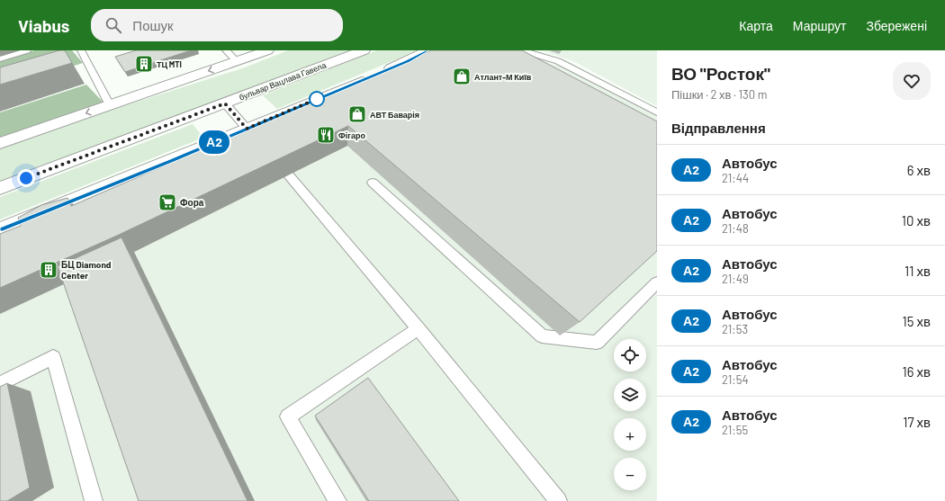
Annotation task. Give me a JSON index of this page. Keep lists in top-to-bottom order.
{
  "streets": {
    "street": ["бульвар Вацлава Гавела"]
  },
  "places": {
    "building": ["ТЦ MTI", "БЦ Diamond Center"],
    "shop": ["Атлант-М Київ", "АВТ Баварія"],
    "restaurant": ["Фігаро"],
    "supermarket": ["Фора"]
  },
  "lines": ["bus line А2"],
  "page": {
    "header": "Viabus",
    "search": "Пошук",
    "nav": ["Карта", "Маршрут", "Збережені"],
    "on_map": "А2",
    "heading": [
      ["ВО \"Росток\"", "Пішки · 2 хв · 130 m"],
      "Відправлення"
    ],
    "list": [
      {
        "mark": "А2",
        "name": "Автобус",
        "note": "21:44",
        "value": "6 хв"
      },
      {
        "mark": "А2",
        "name": "Автобус",
        "note": "21:48",
        "value": "10 хв"
      },
      {
        "mark": "А2",
        "name": "Автобус",
        "note": "21:49",
        "value": "11 хв"
      },
      {
        "mark": "А2",
        "name": "Автобус",
        "note": "21:53",
        "value": "15 хв"
      },
      {
        "mark": "А2",
        "name": "Автобус",
        "note": "21:54",
        "value": "16 хв"
      },
      {
        "mark": "А2",
        "name": "Автобус",
        "note": "21:55",
        "value": "17 хв"
      }
    ],
    "map_buttons": ["+", "−"]
  }
}
